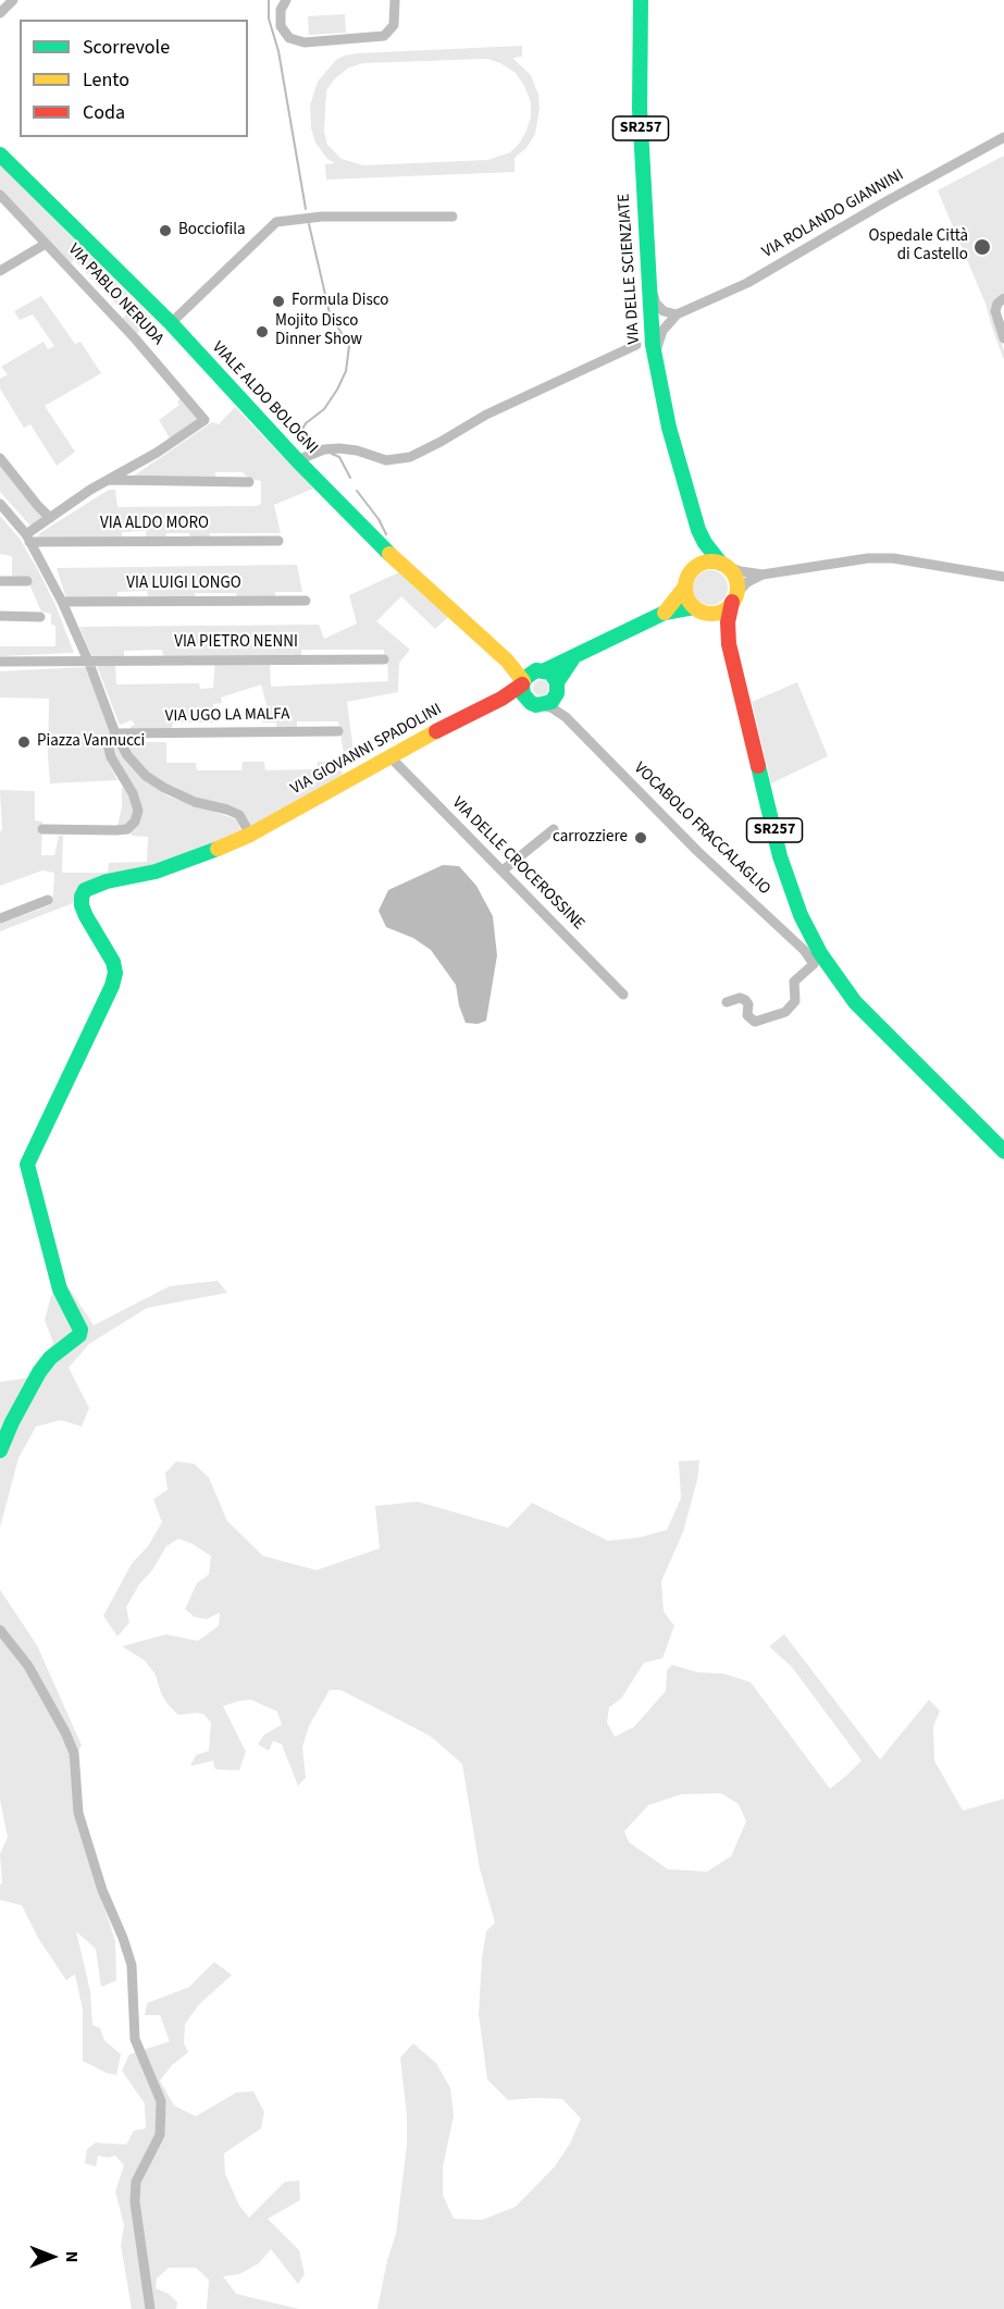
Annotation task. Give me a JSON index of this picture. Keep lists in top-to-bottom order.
{
  "streets": {
    "main road": [
      "SR257",
      "VIA DELLE SCIENZIATE",
      "VIALE ALDO BOLOGNI",
      "VIA GIOVANNI SPADOLINI"
    ],
    "street": [
      "VIA ROLANDO GIANNINI",
      "VIA PABLO NERUDA",
      "VIA ALDO MORO",
      "VIA LUIGI LONGO",
      "VIA PIETRO NENNI",
      "VIA UGO LA MALFA",
      "VOCABOLO FRACCALAGLIO",
      "VIA DELLE CROCEROSSINE"
    ]
  },
  "crossings": [
    ["SR257", "VIA DELLE SCIENZIATE"],
    ["VIALE ALDO BOLOGNI", "VIA GIOVANNI SPADOLINI"],
    ["VIA GIOVANNI SPADOLINI", "VIA DELLE CROCEROSSINE"]
  ],
  "places": [
    "Bocciofila",
    "Ospedale Città di Castello",
    "Formula Disco",
    "Mojito Disco Dinner Show",
    "Piazza Vannucci",
    "carrozziere"
  ],
  "legend": ["Scorrevole", "Lento", "Coda"],
  "north": "right"
}
